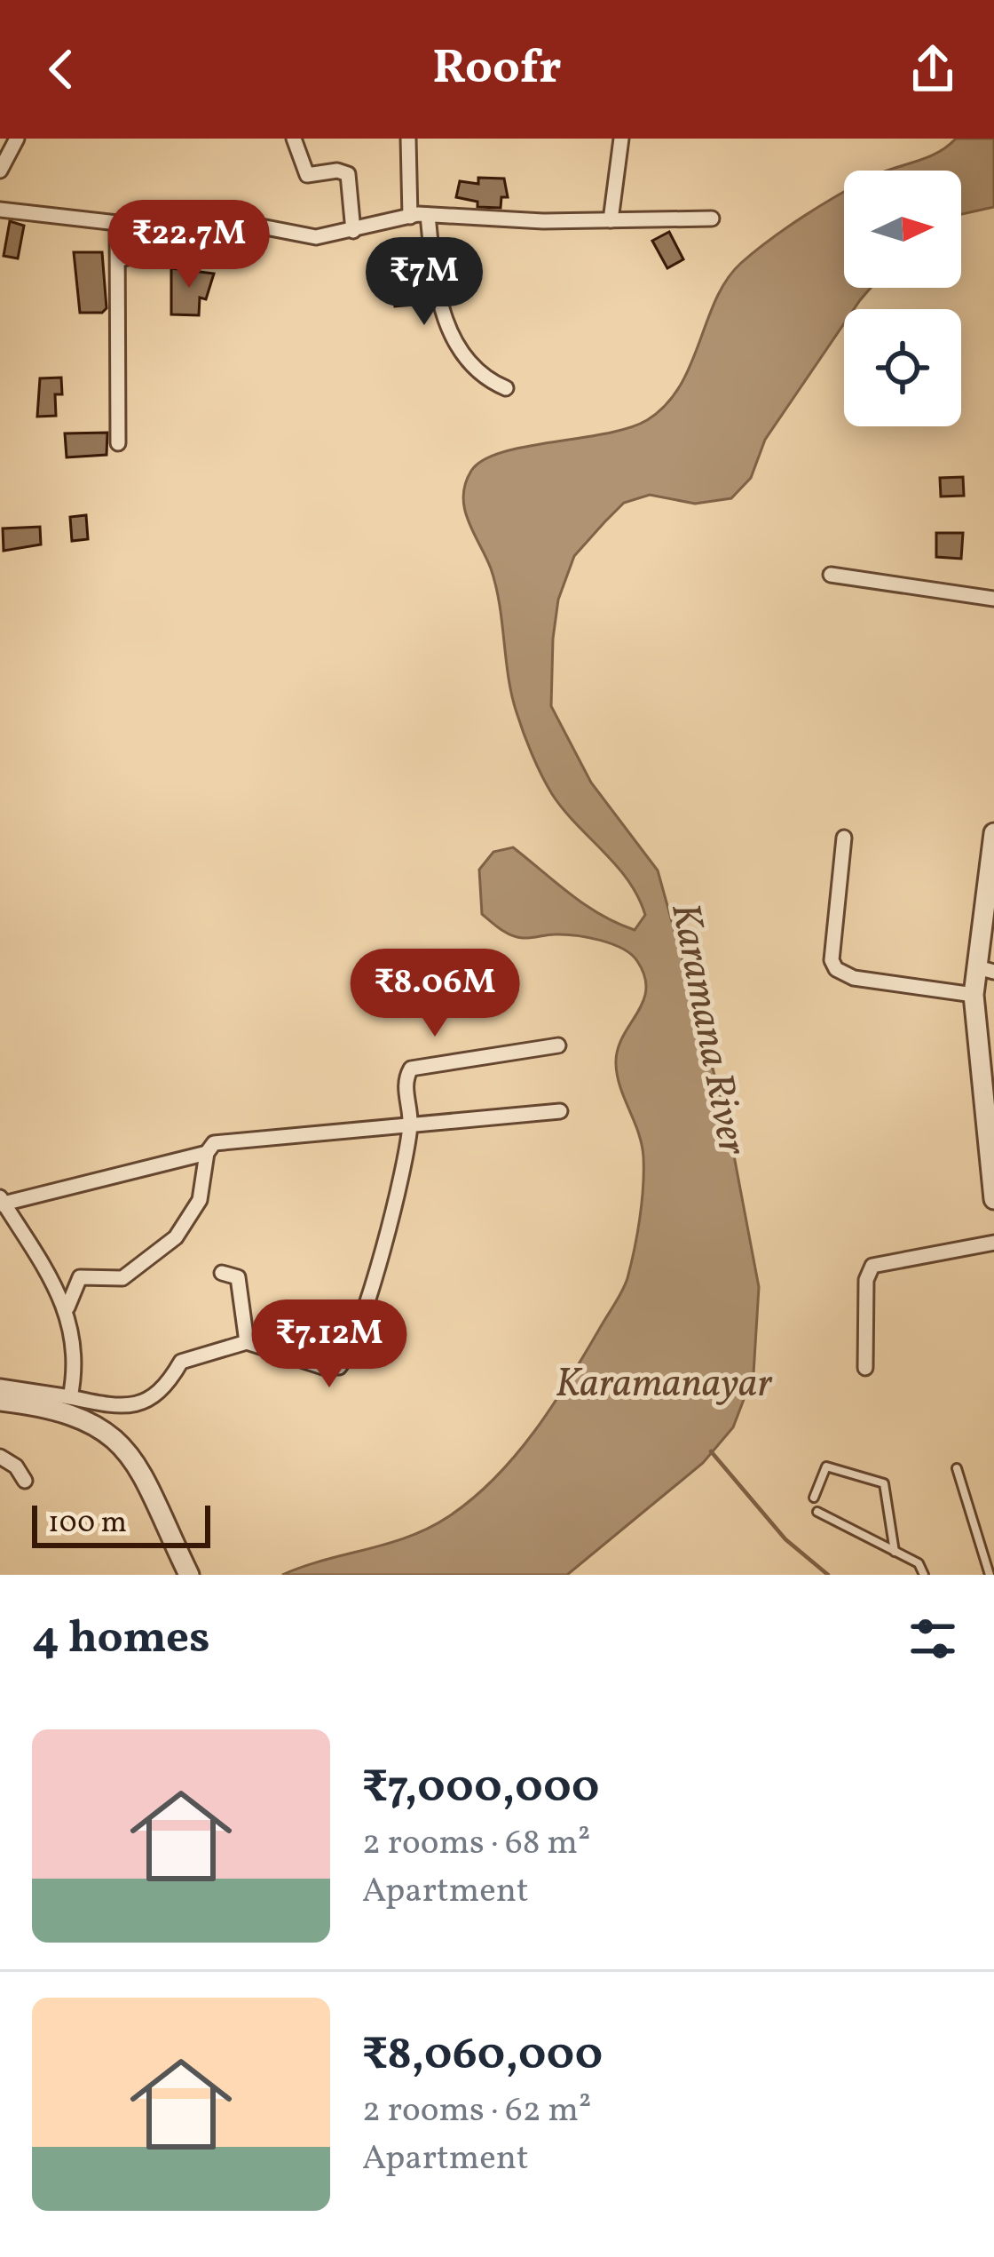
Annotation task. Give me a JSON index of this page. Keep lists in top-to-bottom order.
{
  "water": ["Karamana River", "Karamanayar"],
  "scale_bar": "100 m",
  "north": "right",
  "page": {
    "header": "Roofr",
    "price": [
      "₹22.7M",
      "₹7M",
      "₹8.06M",
      "₹7.12M"
    ],
    "scale": "100 m",
    "heading": "4 homes",
    "list": [
      {
        "name": "₹7,000,000",
        "note": "2 rooms · 68 m² · Apartment"
      },
      {
        "name": "₹8,060,000",
        "note": "2 rooms · 62 m² · Apartment"
      }
    ]
  }
}
